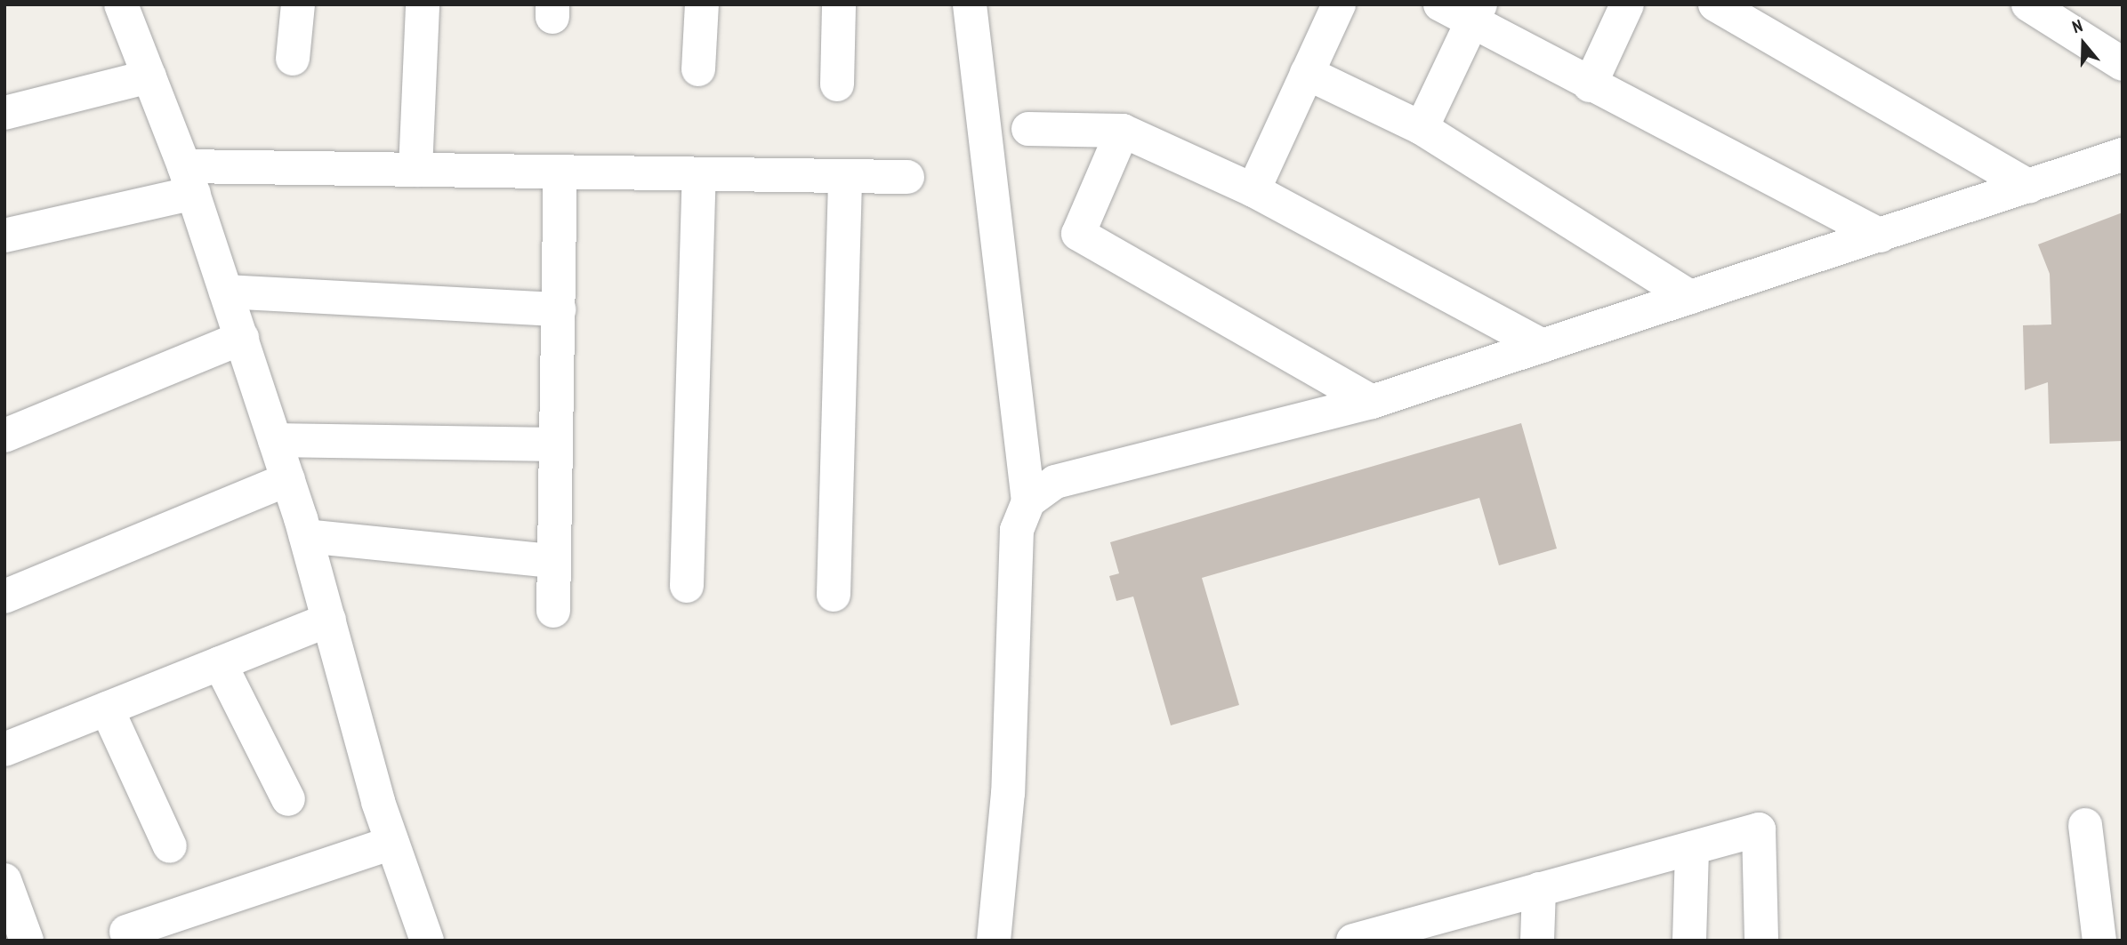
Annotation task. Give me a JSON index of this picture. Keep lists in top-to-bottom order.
{
  "north": "top"
}
